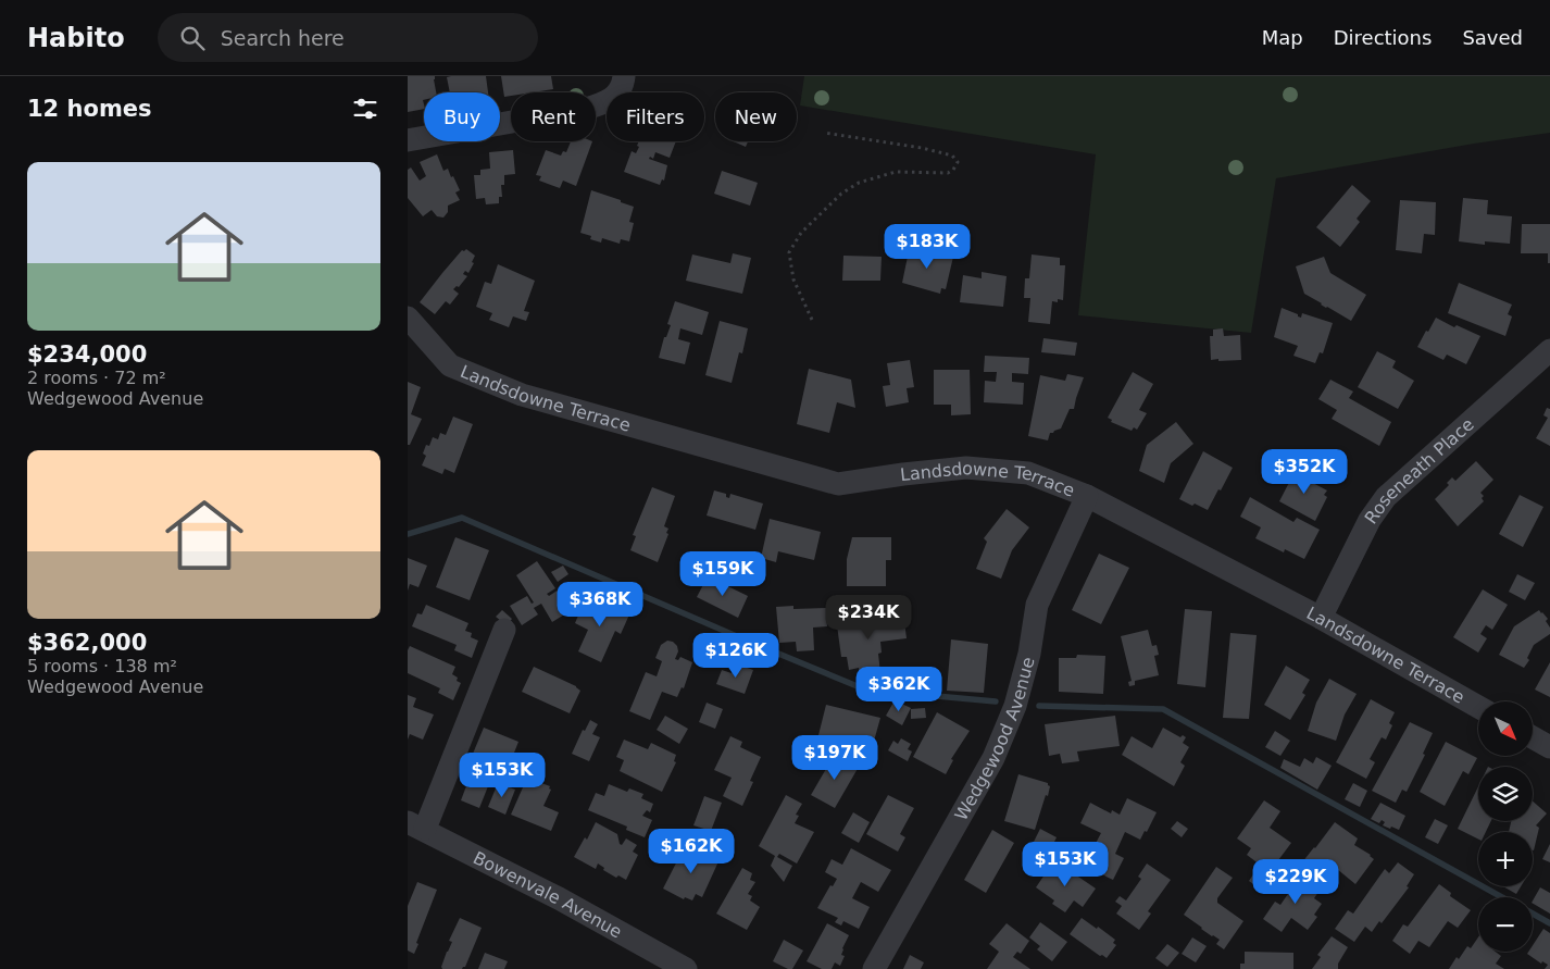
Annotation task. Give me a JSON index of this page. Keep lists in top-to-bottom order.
{
  "streets": {
    "street": [
      "Landsdowne Terrace",
      "Roseneath Place",
      "Wedgewood Avenue",
      "Bowenvale Avenue"
    ]
  },
  "crossings": [
    ["Landsdowne Terrace", "Roseneath Place"],
    ["Landsdowne Terrace", "Wedgewood Avenue"]
  ],
  "north": "bottom right",
  "page": {
    "header": "Habito",
    "search": "Search here",
    "nav": ["Map", "Directions", "Saved"],
    "heading": "12 homes",
    "chip": [
      "Buy",
      "Rent",
      "Filters",
      "New"
    ],
    "list": [
      {
        "name": "$234,000",
        "note": "2 rooms · 72 m² · Wedgewood Avenue"
      },
      {
        "name": "$362,000",
        "note": "5 rooms · 138 m² · Wedgewood Avenue"
      }
    ],
    "price": [
      "$183K",
      "$352K",
      "$159K",
      "$368K",
      "$234K",
      "$126K",
      "$362K",
      "$197K",
      "$153K",
      "$162K",
      "$153K",
      "$229K"
    ],
    "map_buttons": ["+", "−"]
  }
}
